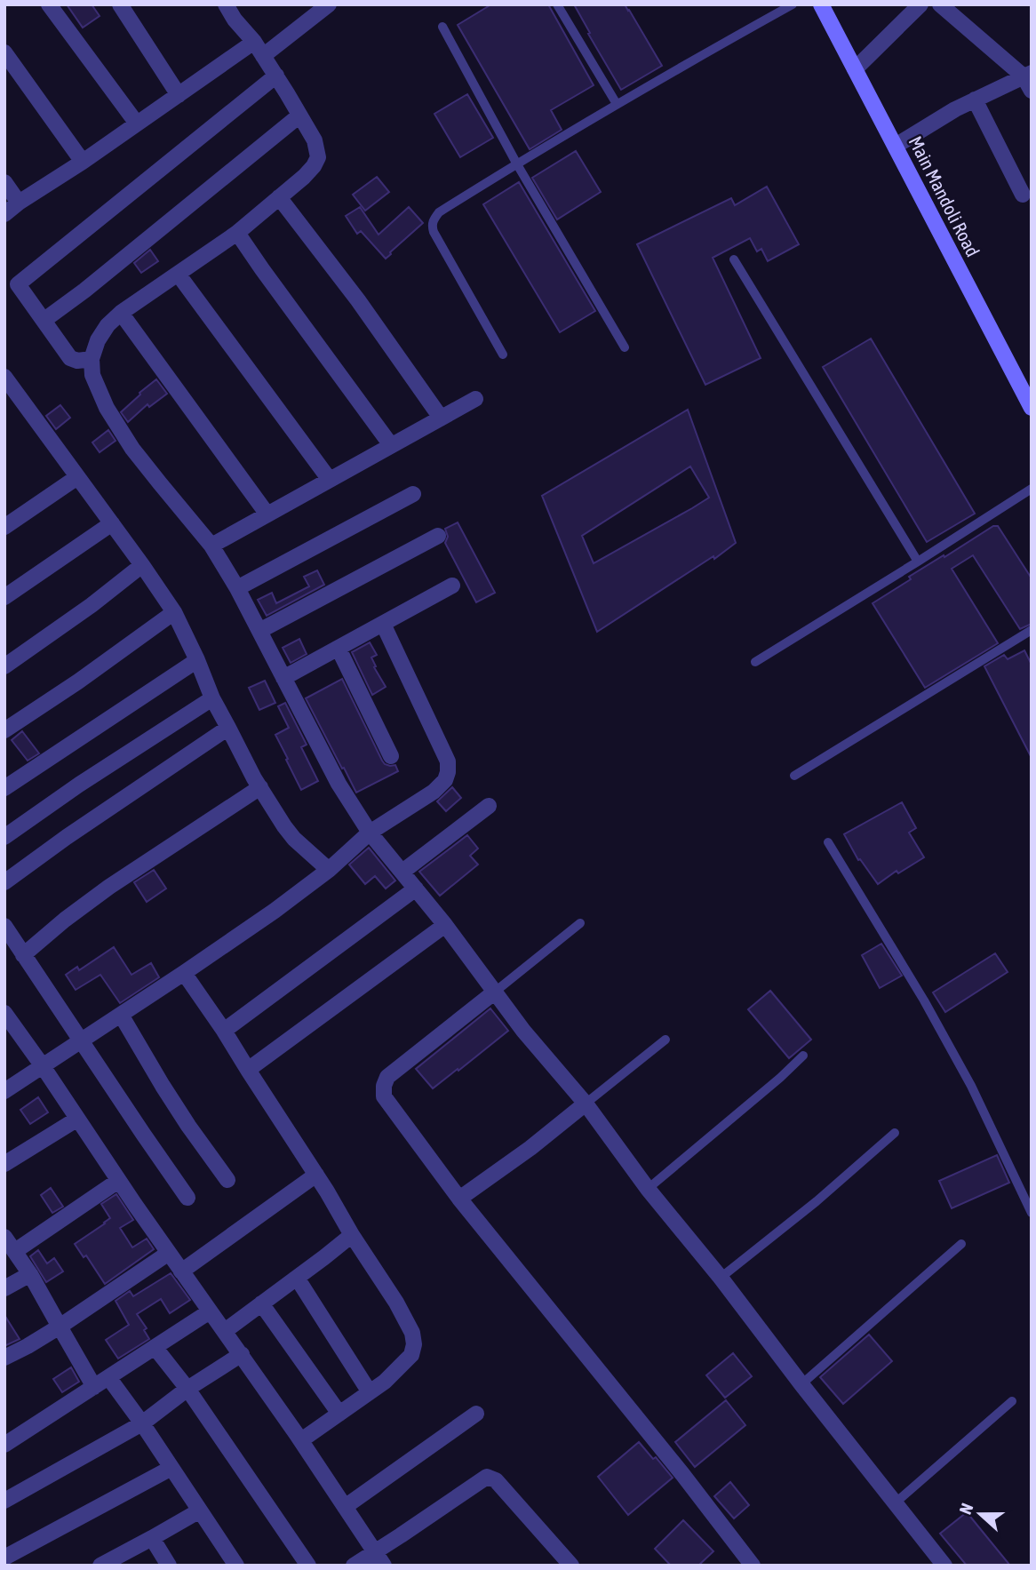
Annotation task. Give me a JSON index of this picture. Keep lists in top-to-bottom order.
{
  "streets": {
    "street": ["Main Mandoli Road"]
  },
  "north": "left"
}
